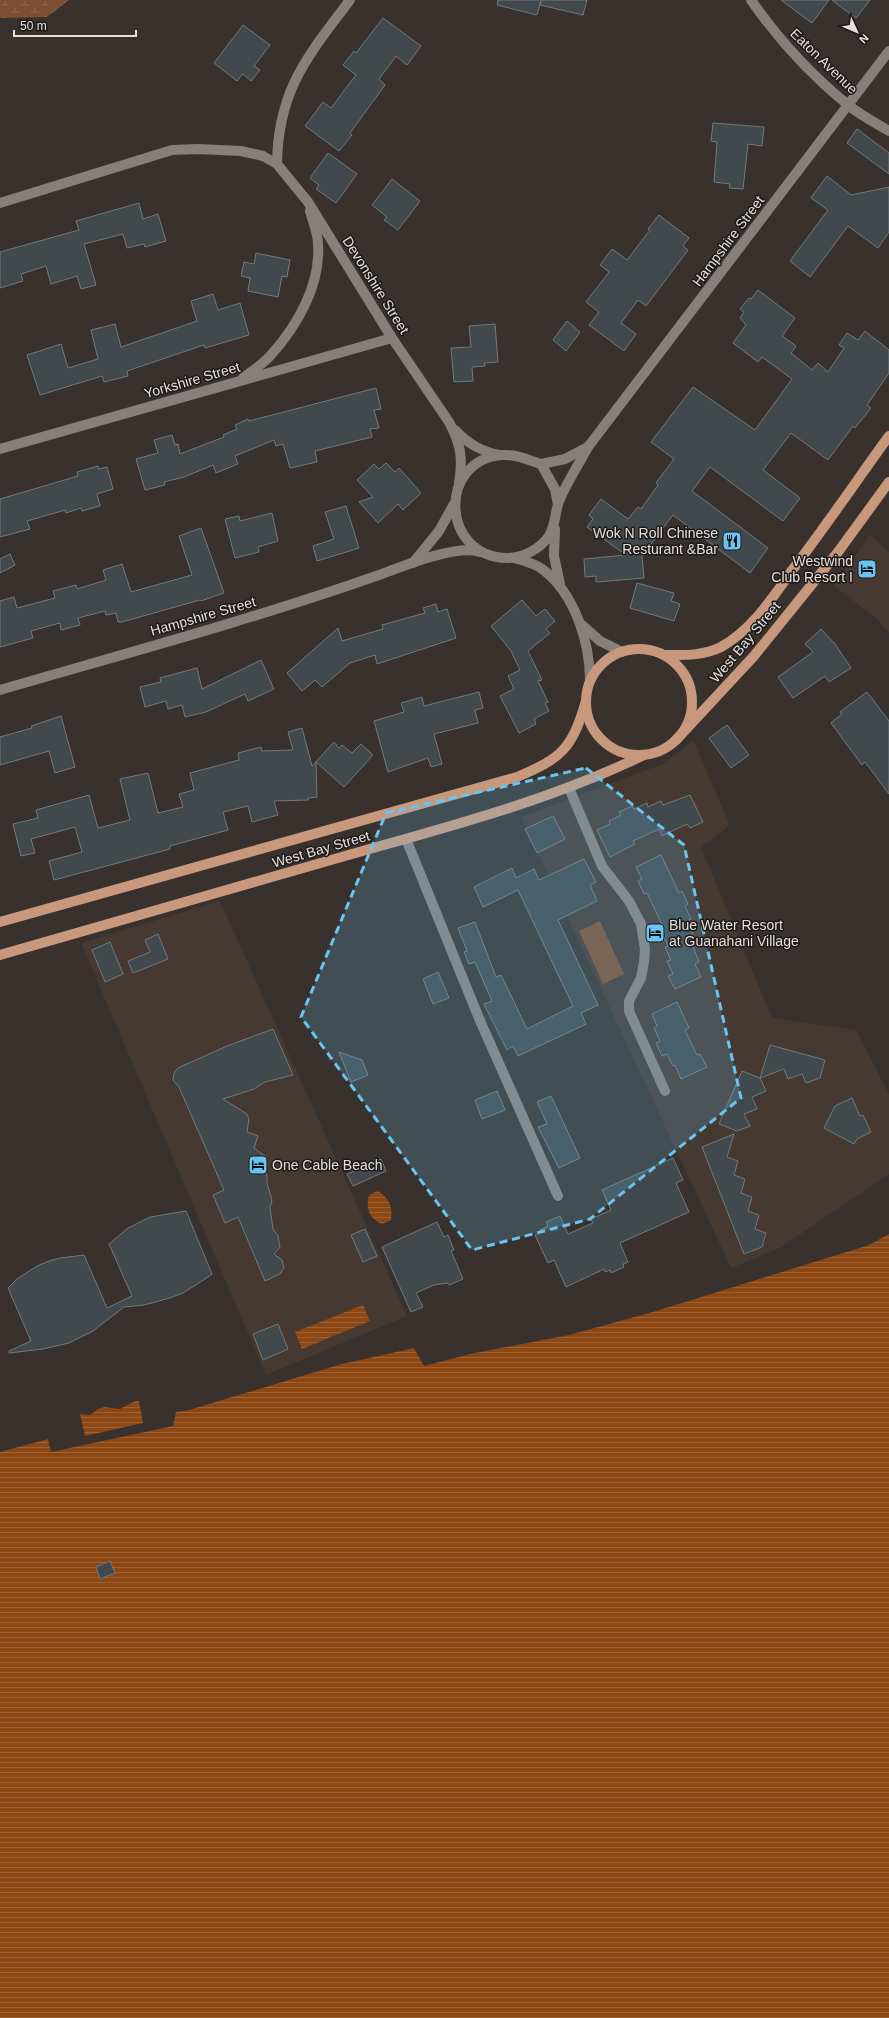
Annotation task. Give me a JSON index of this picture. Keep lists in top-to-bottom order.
{
  "streets": {
    "main road": ["West Bay Street"],
    "street": [
      "Eaton Avenue",
      "Hampshire Street",
      "Devonshire Street",
      "Yorkshire Street"
    ]
  },
  "crossings": [
    ["Eaton Avenue", "Hampshire Street"],
    ["Hampshire Street", "Devonshire Street"],
    ["Devonshire Street", "Yorkshire Street"]
  ],
  "places": {
    "restaurant": ["Wok N Roll Chinese Resturant &Bar"],
    "hotel": ["Westwind Club Resort I", "Blue Water Resort at Guanahani Village", "One Cable Beach"]
  },
  "scale_bar": "50 m",
  "north": "bottom right"
}
